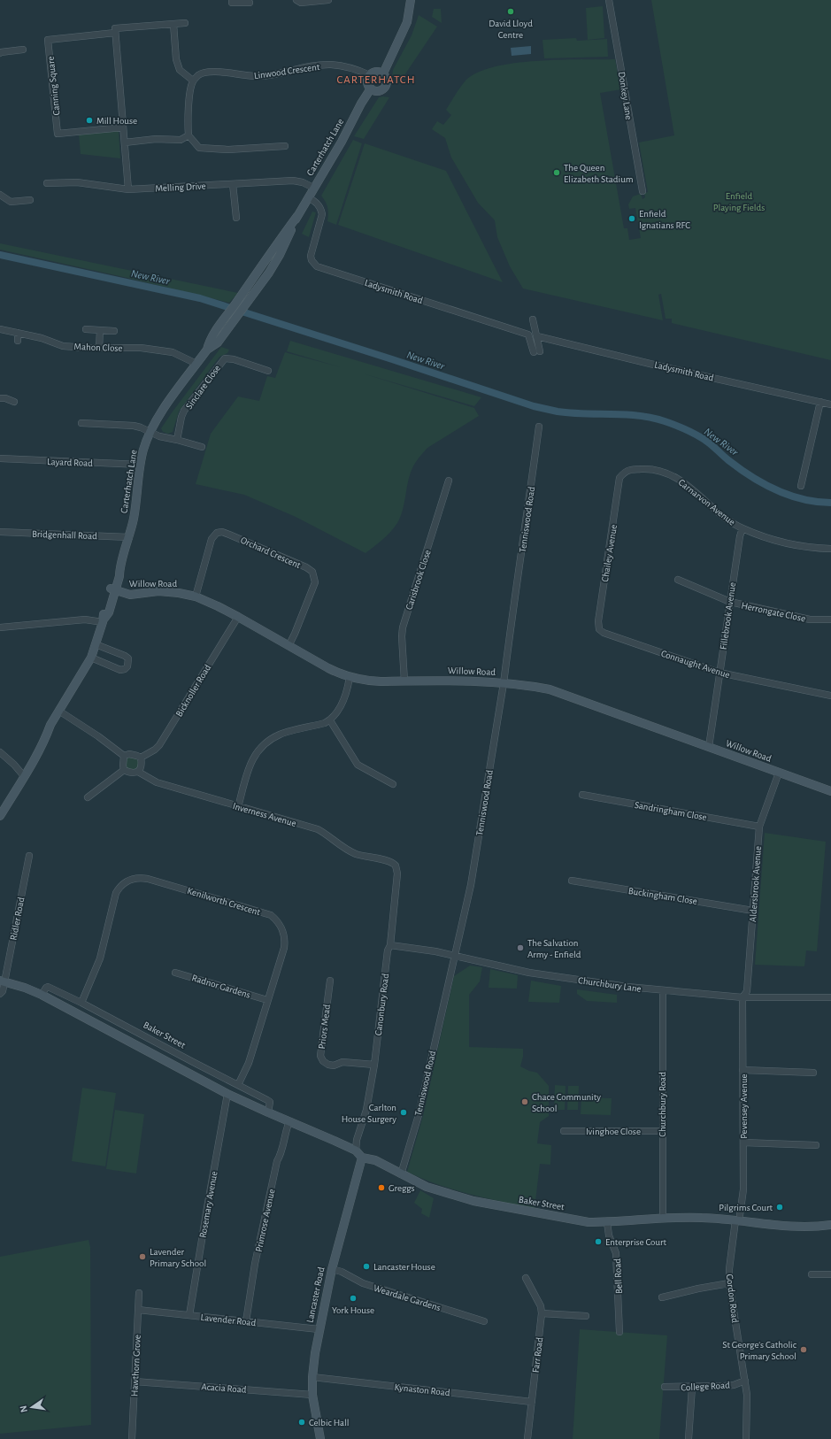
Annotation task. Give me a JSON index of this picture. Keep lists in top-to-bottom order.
{
  "streets": {
    "street": [
      "Linwood Crescent",
      "Canning Square",
      "Donkey Lane",
      "Carterhatch Lane",
      "Melling Drive",
      "Ladysmith Road",
      "Mahon Close",
      "Sinclare Close",
      "Layard Road",
      "Carnarvon Avenue",
      "Tenniswood Road",
      "Bridgenhall Road",
      "Orchard Crescent",
      "Chailey Avenue",
      "Carisbrook Close",
      "Willow Road",
      "Herrongate Close",
      "Fillebrook Avenue",
      "Connaught Avenue",
      "Bicknoller Road",
      "Sandringham Close",
      "Inverness Avenue",
      "Aldersbrook Avenue",
      "Buckingham Close",
      "Kenilworth Crescent",
      "Ridler Road",
      "Churchbury Lane",
      "Radnor Gardens",
      "Canonbury Road",
      "Priors Mead",
      "Baker Street",
      "Churchbury Road",
      "Pevensey Avenue",
      "Ivinghoe Close",
      "Rosemary Avenue",
      "Primrose Avenue",
      "Bell Road",
      "Lancaster Road",
      "Weardale Gardens",
      "Gordon Road",
      "Lavender Road",
      "Farr Road",
      "Hawthorn Grove",
      "College Road",
      "Acacia Road",
      "Kynaston Road"
    ]
  },
  "crossings": [
    ["Linwood Crescent", "Carterhatch Lane"],
    ["Carterhatch Lane", "Melling Drive"],
    ["Carterhatch Lane", "Ladysmith Road"],
    ["Carterhatch Lane", "Mahon Close"],
    ["Carterhatch Lane", "Layard Road"],
    ["Carterhatch Lane", "Bridgenhall Road"],
    ["Carterhatch Lane", "Willow Road"],
    ["Carnarvon Avenue", "Chailey Avenue"],
    ["Carnarvon Avenue", "Fillebrook Avenue"],
    ["Tenniswood Road", "Willow Road"],
    ["Tenniswood Road", "Churchbury Lane"],
    ["Tenniswood Road", "Baker Street"],
    ["Orchard Crescent", "Willow Road"],
    ["Chailey Avenue", "Connaught Avenue"],
    ["Carisbrook Close", "Willow Road"],
    ["Willow Road", "Fillebrook Avenue"],
    ["Willow Road", "Bicknoller Road"],
    ["Willow Road", "Aldersbrook Avenue"],
    ["Herrongate Close", "Fillebrook Avenue"],
    ["Fillebrook Avenue", "Connaught Avenue"],
    ["Bicknoller Road", "Inverness Avenue"],
    ["Sandringham Close", "Aldersbrook Avenue"],
    ["Inverness Avenue", "Canonbury Road"],
    ["Aldersbrook Avenue", "Buckingham Close"],
    ["Aldersbrook Avenue", "Churchbury Lane"],
    ["Aldersbrook Avenue", "Pevensey Avenue"],
    ["Kenilworth Crescent", "Radnor Gardens"],
    ["Kenilworth Crescent", "Baker Street"],
    ["Churchbury Lane", "Canonbury Road"],
    ["Churchbury Lane", "Churchbury Road"],
    ["Churchbury Lane", "Pevensey Avenue"],
    ["Canonbury Road", "Priors Mead"],
    ["Baker Street", "Churchbury Road"],
    ["Baker Street", "Pevensey Avenue"],
    ["Baker Street", "Bell Road"],
    ["Baker Street", "Lancaster Road"],
    ["Baker Street", "Gordon Road"],
    ["Churchbury Road", "Ivinghoe Close"],
    ["Pevensey Avenue", "Gordon Road"],
    ["Rosemary Avenue", "Lavender Road"],
    ["Primrose Avenue", "Lavender Road"],
    ["Lancaster Road", "Weardale Gardens"],
    ["Lancaster Road", "Lavender Road"],
    ["Lancaster Road", "Acacia Road"],
    ["Lancaster Road", "Kynaston Road"],
    ["Gordon Road", "College Road"],
    ["Lavender Road", "Hawthorn Grove"],
    ["Farr Road", "Kynaston Road"],
    ["Hawthorn Grove", "Acacia Road"]
  ],
  "districts": ["CARTERHATCH"],
  "water": ["New River"],
  "parks": ["Enfield Playing Fields"],
  "places": [
    "David Lloyd Centre",
    "Mill House",
    "The Queen Elizabeth Stadium",
    "Enfield Ignatians RFC",
    "The Salvation Army - Enfield",
    "Chace Community School",
    "Carlton House Surgery",
    "Greggs",
    "Pilgrims Court",
    "Enterprise Court",
    "Lavender Primary School",
    "Lancaster House",
    "York House",
    "St George's Catholic Primary School",
    "Celbic Hall"
  ],
  "north": "left"
}
